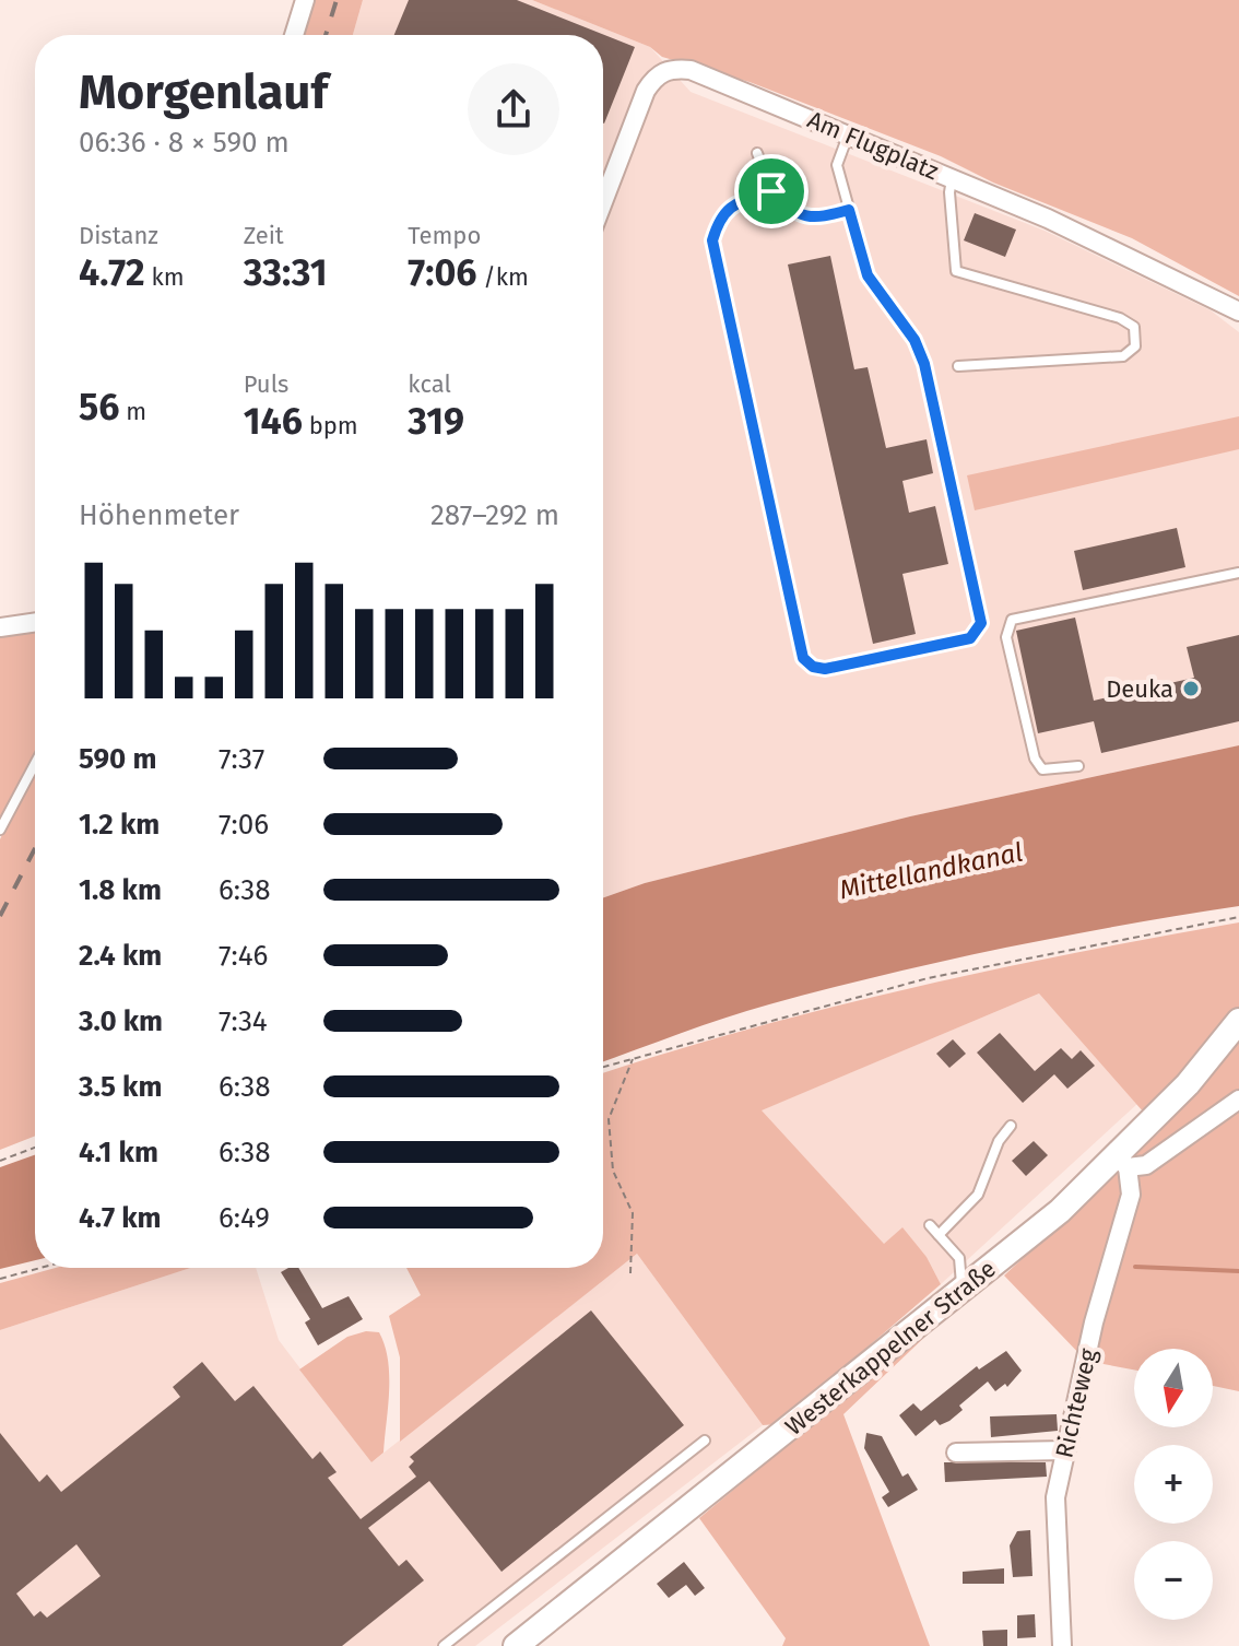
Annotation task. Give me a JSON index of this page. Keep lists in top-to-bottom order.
{
  "streets": {
    "main road": ["Westerkappelner Straße"],
    "street": ["Am Flugplatz", "Richteweg"]
  },
  "crossings": [
    ["Westerkappelner Straße", "Richteweg"]
  ],
  "water": ["Mittellandkanal"],
  "places": ["Deuka"],
  "north": "bottom",
  "page": {
    "heading": ["Morgenlauf", "06:36 · 8 × 590 m"],
    "stats": [
      ["Distanz", "4.72 km"],
      ["Zeit", "33:31"],
      ["Tempo", "7:06 /km"],
      ["56 m"],
      ["Puls", "146 bpm"],
      ["kcal", "319"]
    ],
    "chart": ["Höhenmeter", "287–292 m"],
    "list": [
      {
        "name": "590 m",
        "note": "7:37"
      },
      {
        "name": "1.2 km",
        "note": "7:06"
      },
      {
        "name": "1.8 km",
        "note": "6:38"
      },
      {
        "name": "2.4 km",
        "note": "7:46"
      },
      {
        "name": "3.0 km",
        "note": "7:34"
      },
      {
        "name": "3.5 km",
        "note": "6:38"
      },
      {
        "name": "4.1 km",
        "note": "6:38"
      },
      {
        "name": "4.7 km",
        "note": "6:49"
      }
    ],
    "map_buttons": ["+", "−"]
  }
}
